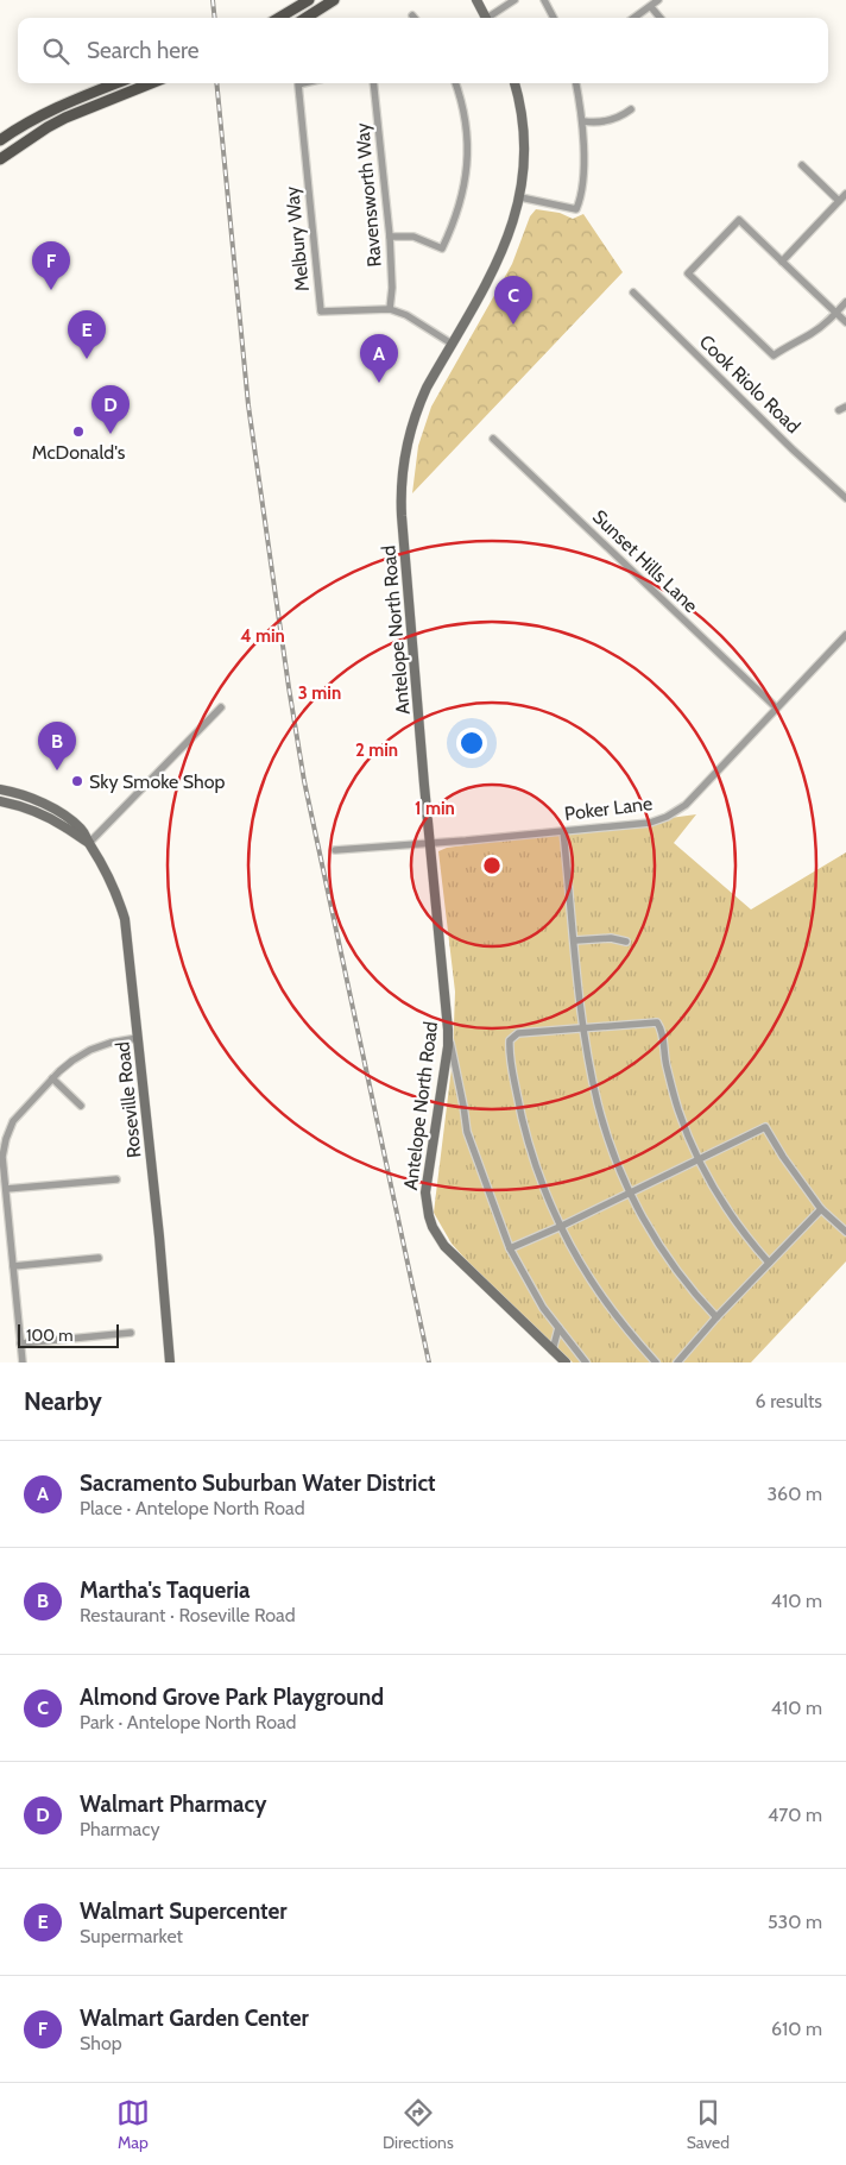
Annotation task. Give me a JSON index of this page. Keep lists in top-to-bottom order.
{
  "streets": {
    "main road": ["Antelope North Road", "Roseville Road"],
    "street": [
      "Ravensworth Way",
      "Melbury Way",
      "Cook Riolo Road",
      "Sunset Hills Lane",
      "Poker Lane"
    ]
  },
  "crossings": [
    ["Ravensworth Way", "Melbury Way"],
    ["Melbury Way", "Antelope North Road"],
    ["Sunset Hills Lane", "Poker Lane"],
    ["Antelope North Road", "Poker Lane"]
  ],
  "places": ["McDonald's", "Sky Smoke Shop"],
  "scale_bar": "100 m",
  "page": {
    "search": "Search here",
    "pins": [
      "F",
      "C",
      "E",
      "A",
      "D",
      "B"
    ],
    "scale": "100 m",
    "heading": ["Nearby", "6 results"],
    "list": [
      {
        "mark": "A",
        "name": "Sacramento Suburban Water District",
        "note": "Place · Antelope North Road",
        "value": "360 m"
      },
      {
        "mark": "B",
        "name": "Martha's Taqueria",
        "note": "Restaurant · Roseville Road",
        "value": "410 m"
      },
      {
        "mark": "C",
        "name": "Almond Grove Park Playground",
        "note": "Park · Antelope North Road",
        "value": "410 m"
      },
      {
        "mark": "D",
        "name": "Walmart Pharmacy",
        "note": "Pharmacy",
        "value": "470 m"
      },
      {
        "mark": "E",
        "name": "Walmart Supercenter",
        "note": "Supermarket",
        "value": "530 m"
      },
      {
        "mark": "F",
        "name": "Walmart Garden Center",
        "note": "Shop",
        "value": "610 m"
      }
    ],
    "nav": ["Map", "Directions", "Saved"]
  },
  "rings": [
    "4 min",
    "3 min",
    "2 min",
    "1 min"
  ]
}
